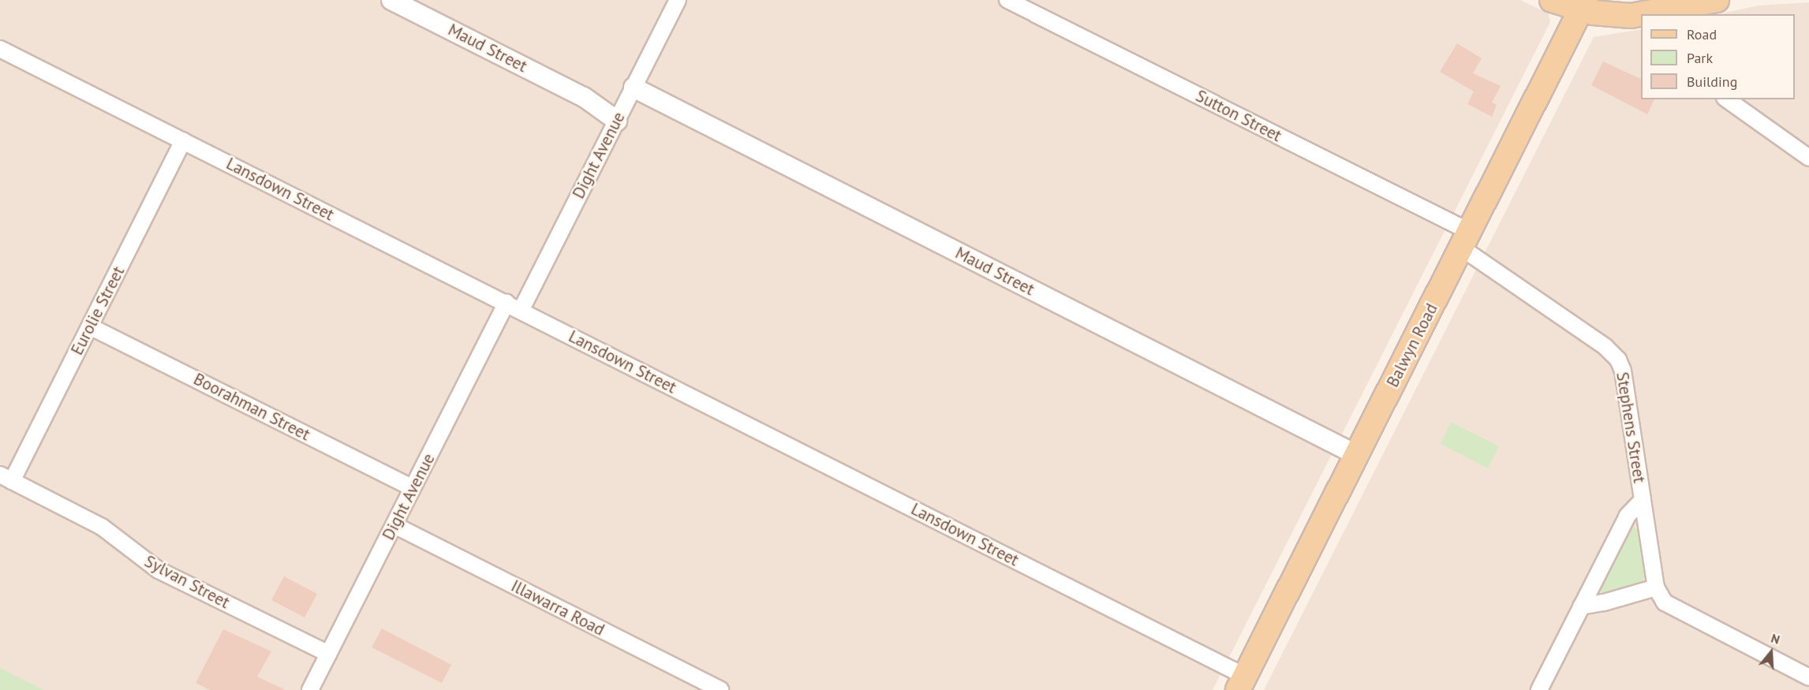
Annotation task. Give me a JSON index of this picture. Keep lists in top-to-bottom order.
{
  "streets": {
    "main road": ["Balwyn Road"],
    "street": [
      "Maud Street",
      "Sutton Street",
      "Dight Avenue",
      "Lansdown Street",
      "Eurolie Street",
      "Boorahman Street",
      "Stephens Street",
      "Sylvan Street",
      "Illawarra Road"
    ]
  },
  "crossings": [
    ["Maud Street", "Dight Avenue"],
    ["Maud Street", "Balwyn Road"],
    ["Sutton Street", "Balwyn Road"],
    ["Sutton Street", "Stephens Street"],
    ["Dight Avenue", "Lansdown Street"],
    ["Dight Avenue", "Boorahman Street"],
    ["Dight Avenue", "Sylvan Street"],
    ["Dight Avenue", "Illawarra Road"],
    ["Lansdown Street", "Eurolie Street"],
    ["Lansdown Street", "Balwyn Road"],
    ["Eurolie Street", "Boorahman Street"],
    ["Eurolie Street", "Sylvan Street"],
    ["Balwyn Road", "Stephens Street"]
  ],
  "legend": ["Road", "Park", "Building"],
  "north": "top"
}
